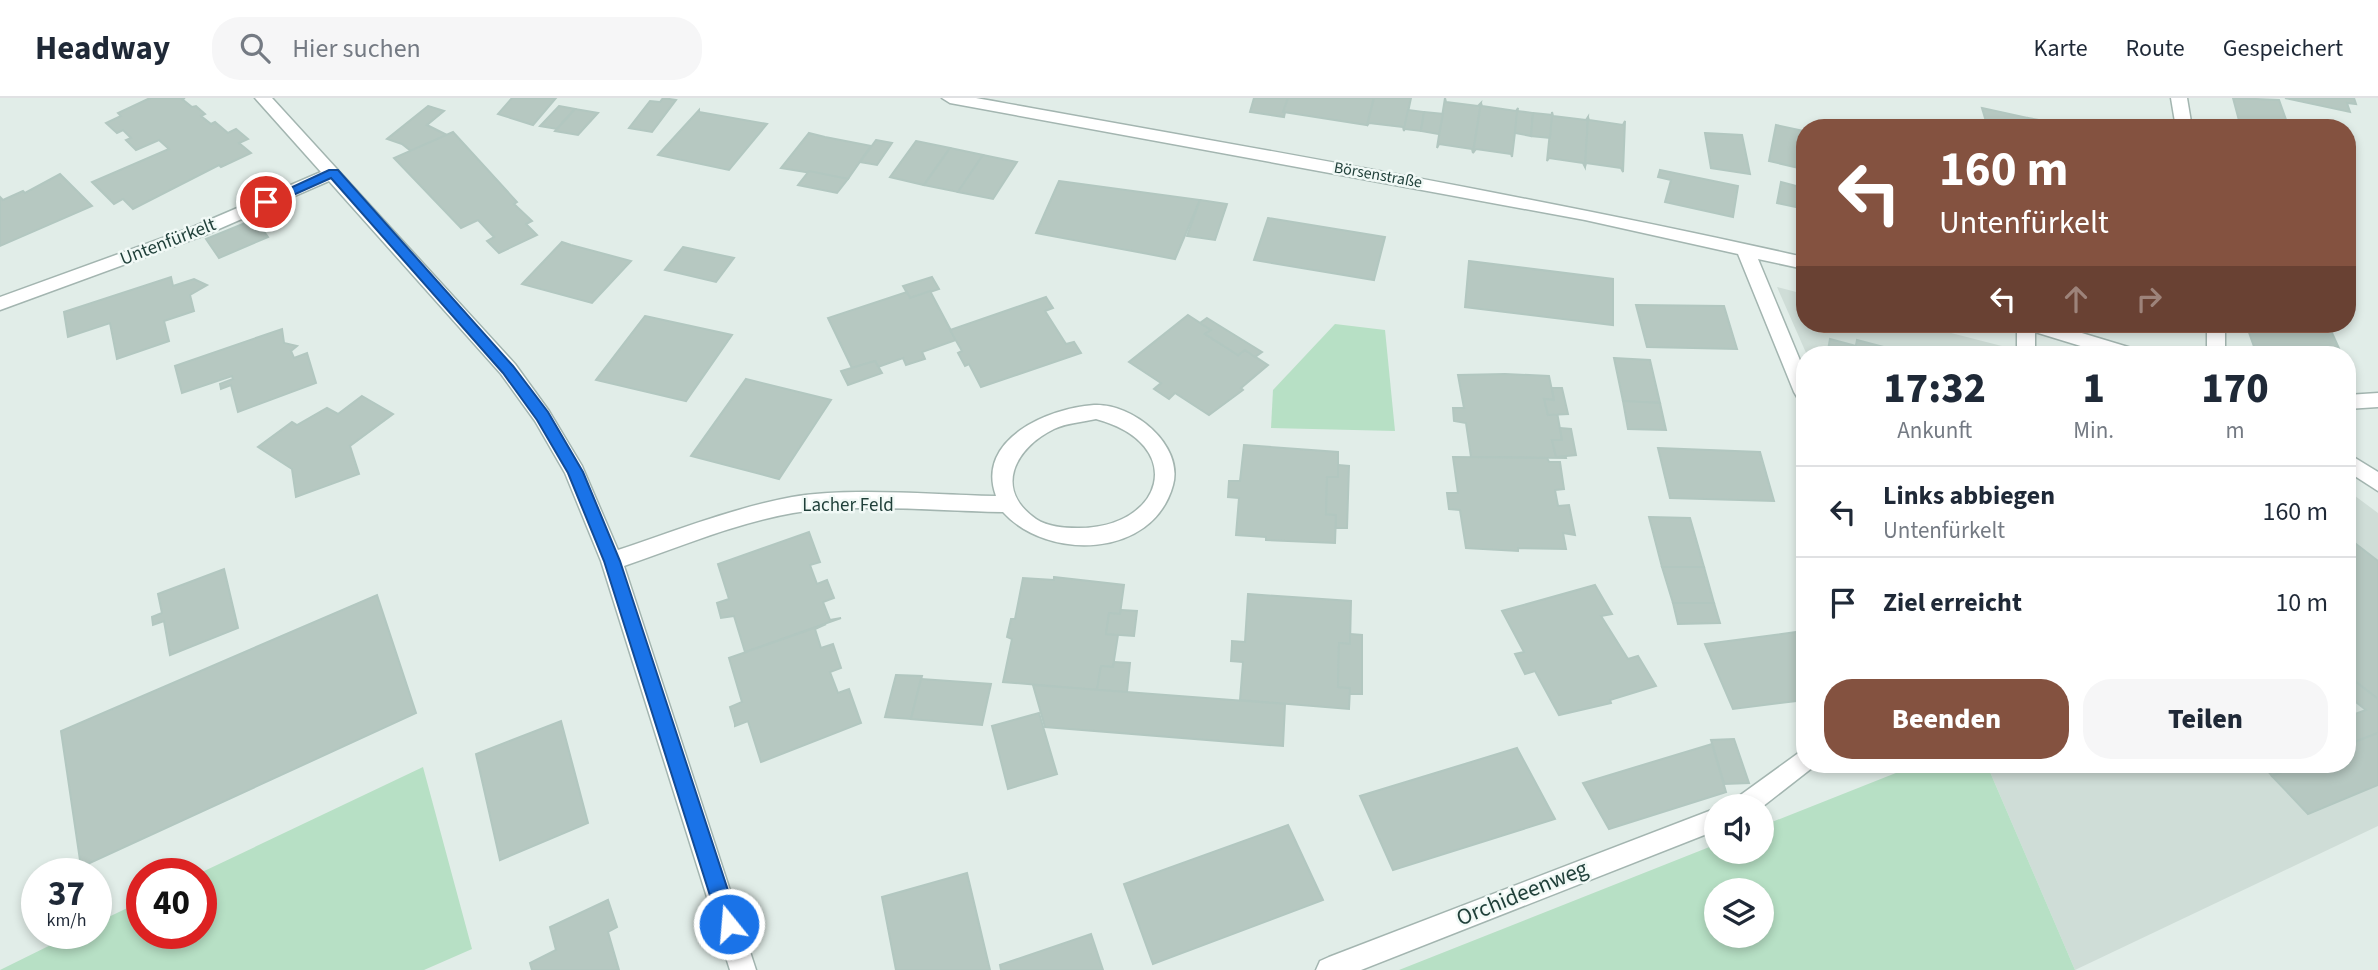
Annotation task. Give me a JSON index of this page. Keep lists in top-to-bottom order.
{
  "streets": {
    "street": [
      "Börsenstraße",
      "Untenfürkelt",
      "Lacher Feld",
      "Orchideenweg"
    ]
  },
  "page": {
    "header": "Headway",
    "search": "Hier suchen",
    "nav": ["Karte", "Route", "Gespeichert"],
    "turn": ["160 m", "Untenfürkelt"],
    "eta": [
      "17:32",
      "Ankunft",
      "1",
      "Min.",
      "170",
      "m"
    ],
    "list": [
      {
        "name": "Links abbiegen",
        "note": "Untenfürkelt",
        "value": "160 m"
      },
      {
        "name": "Ziel erreicht",
        "value": "10 m"
      }
    ],
    "buttons": ["Beenden", "Teilen"],
    "speed": "37 km/h",
    "limit": "40"
  }
}
